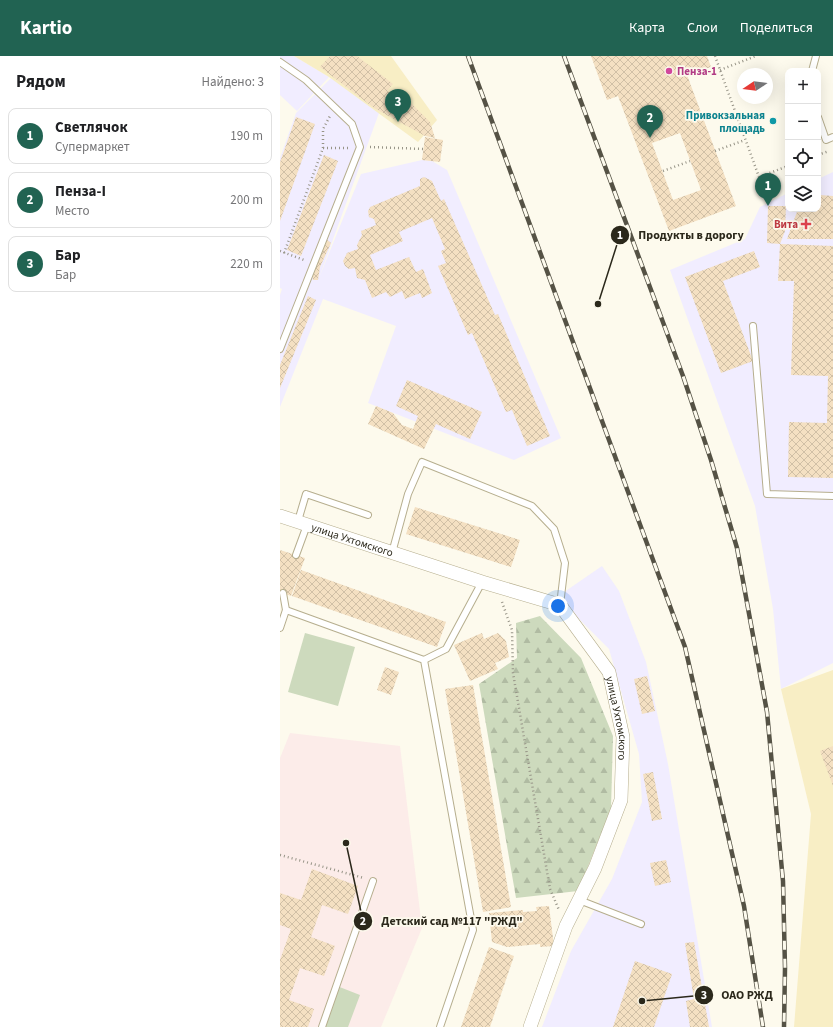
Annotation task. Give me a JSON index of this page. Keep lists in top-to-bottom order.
{
  "streets": {
    "street": ["улица Ухтомского"]
  },
  "places": {
    "other": [
      "Пенза-1",
      "Привокзальная площадь",
      "Продукты в дорогу",
      "Детский сад №117 \"РЖД\"",
      "ОАО РЖД"
    ],
    "health": ["Вита"]
  },
  "north": "left",
  "page": {
    "header": "Kartio",
    "nav": ["Карта", "Слои", "Поделиться"],
    "heading": ["Рядом", "Найдено: 3"],
    "map_buttons": ["+", "−"],
    "pins": ["3", "2", "1"],
    "list": [
      {
        "mark": "1",
        "name": "Светлячок",
        "note": "Супермаркет",
        "value": "190 m"
      },
      {
        "mark": "2",
        "name": "Пенза-I",
        "note": "Место",
        "value": "200 m"
      },
      {
        "mark": "3",
        "name": "Бар",
        "note": "Бар",
        "value": "220 m"
      }
    ]
  }
}
